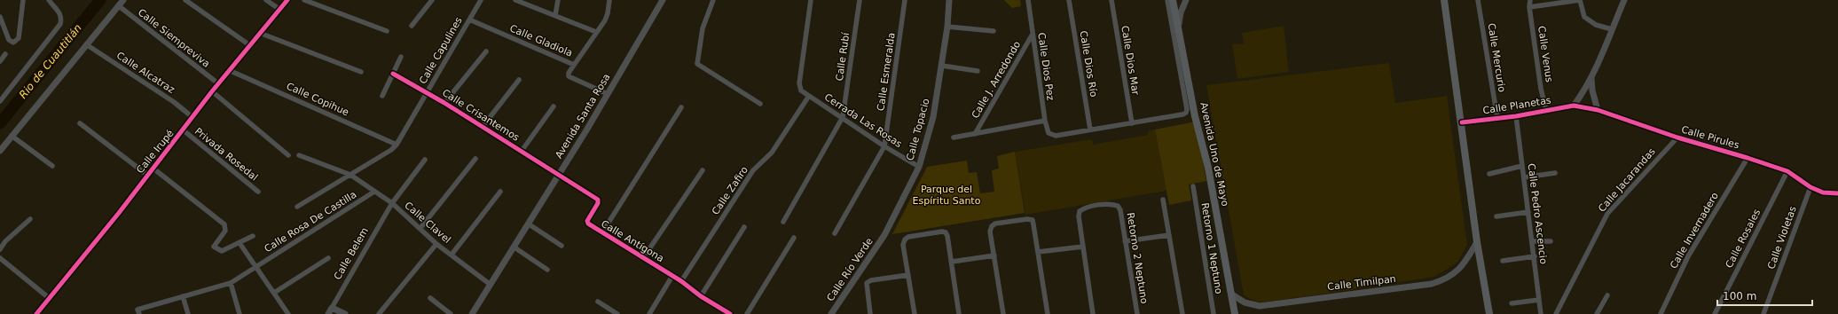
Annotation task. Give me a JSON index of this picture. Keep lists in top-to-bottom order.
{
  "streets": {
    "main road": ["Avenida Uno de Mayo"],
    "street": [
      "Calle Siempreviva",
      "Calle Gladiola",
      "Calle Capulines",
      "Calle Venus",
      "Calle Rubí",
      "Calle Mercurio",
      "Calle Dios Mar",
      "Calle Dios Río",
      "Calle Dios Pez",
      "Calle Esmeralda",
      "Calle Alcatraz",
      "Calle J. Arredondo",
      "Calle Copihue",
      "Calle Planetas",
      "Calle Crisantemos",
      "Avenida Santa Rosa",
      "Cerrada Las Rosas",
      "Calle Topacio",
      "Calle Pirules",
      "Calle Irupé",
      "Privada Rosedal",
      "Calle Jacarandas",
      "Calle Zafiro",
      "Calle Pedro Ascencio",
      "Calle Rosa De Castilla",
      "Calle Clavel",
      "Calle Invernadero",
      "Calle Violetas",
      "Calle Rosales",
      "Calle Antígona",
      "Retorno 1 Neptuno",
      "Calle Belem",
      "Retorno 2 Neptuno",
      "Calle Río Verde",
      "Calle Timilpan"
    ]
  },
  "crossings": [
    ["Calle Siempreviva", "Calle Irupé"],
    ["Calle Gladiola", "Calle Capulines"],
    ["Calle Gladiola", "Avenida Santa Rosa"],
    ["Calle Capulines", "Calle Crisantemos"],
    ["Calle Capulines", "Calle Rosa De Castilla"],
    ["Calle Venus", "Calle Planetas"],
    ["Calle Rubí", "Cerrada Las Rosas"],
    ["Calle Mercurio", "Calle Planetas"],
    ["Calle Dios Río", "Calle Dios Pez"],
    ["Calle Dios Pez", "Calle J. Arredondo"],
    ["Calle Esmeralda", "Cerrada Las Rosas"],
    ["Calle Alcatraz", "Calle Irupé"],
    ["Calle Copihue", "Calle Irupé"],
    ["Calle Copihue", "Calle Rosa De Castilla"],
    ["Calle Planetas", "Calle Pirules"],
    ["Calle Planetas", "Calle Pedro Ascencio"],
    ["Calle Crisantemos", "Avenida Santa Rosa"],
    ["Calle Crisantemos", "Calle Rosa De Castilla"],
    ["Calle Crisantemos", "Calle Antígona"],
    ["Avenida Santa Rosa", "Calle Clavel"],
    ["Avenida Santa Rosa", "Calle Antígona"],
    ["Cerrada Las Rosas", "Calle Topacio"],
    ["Cerrada Las Rosas", "Calle Zafiro"],
    ["Calle Topacio", "Calle Río Verde"],
    ["Calle Pirules", "Calle Jacarandas"],
    ["Calle Pirules", "Calle Invernadero"],
    ["Calle Pirules", "Calle Violetas"],
    ["Calle Pirules", "Calle Rosales"],
    ["Calle Irupé", "Privada Rosedal"],
    ["Avenida Uno de Mayo", "Calle Timilpan"],
    ["Calle Zafiro", "Calle Antígona"],
    ["Calle Rosa De Castilla", "Calle Clavel"],
    ["Calle Clavel", "Calle Belem"]
  ],
  "water": ["Rio de Cuautitlán"],
  "parks": ["Parque del Espíritu Santo"],
  "scale_bar": "100 m"
}
